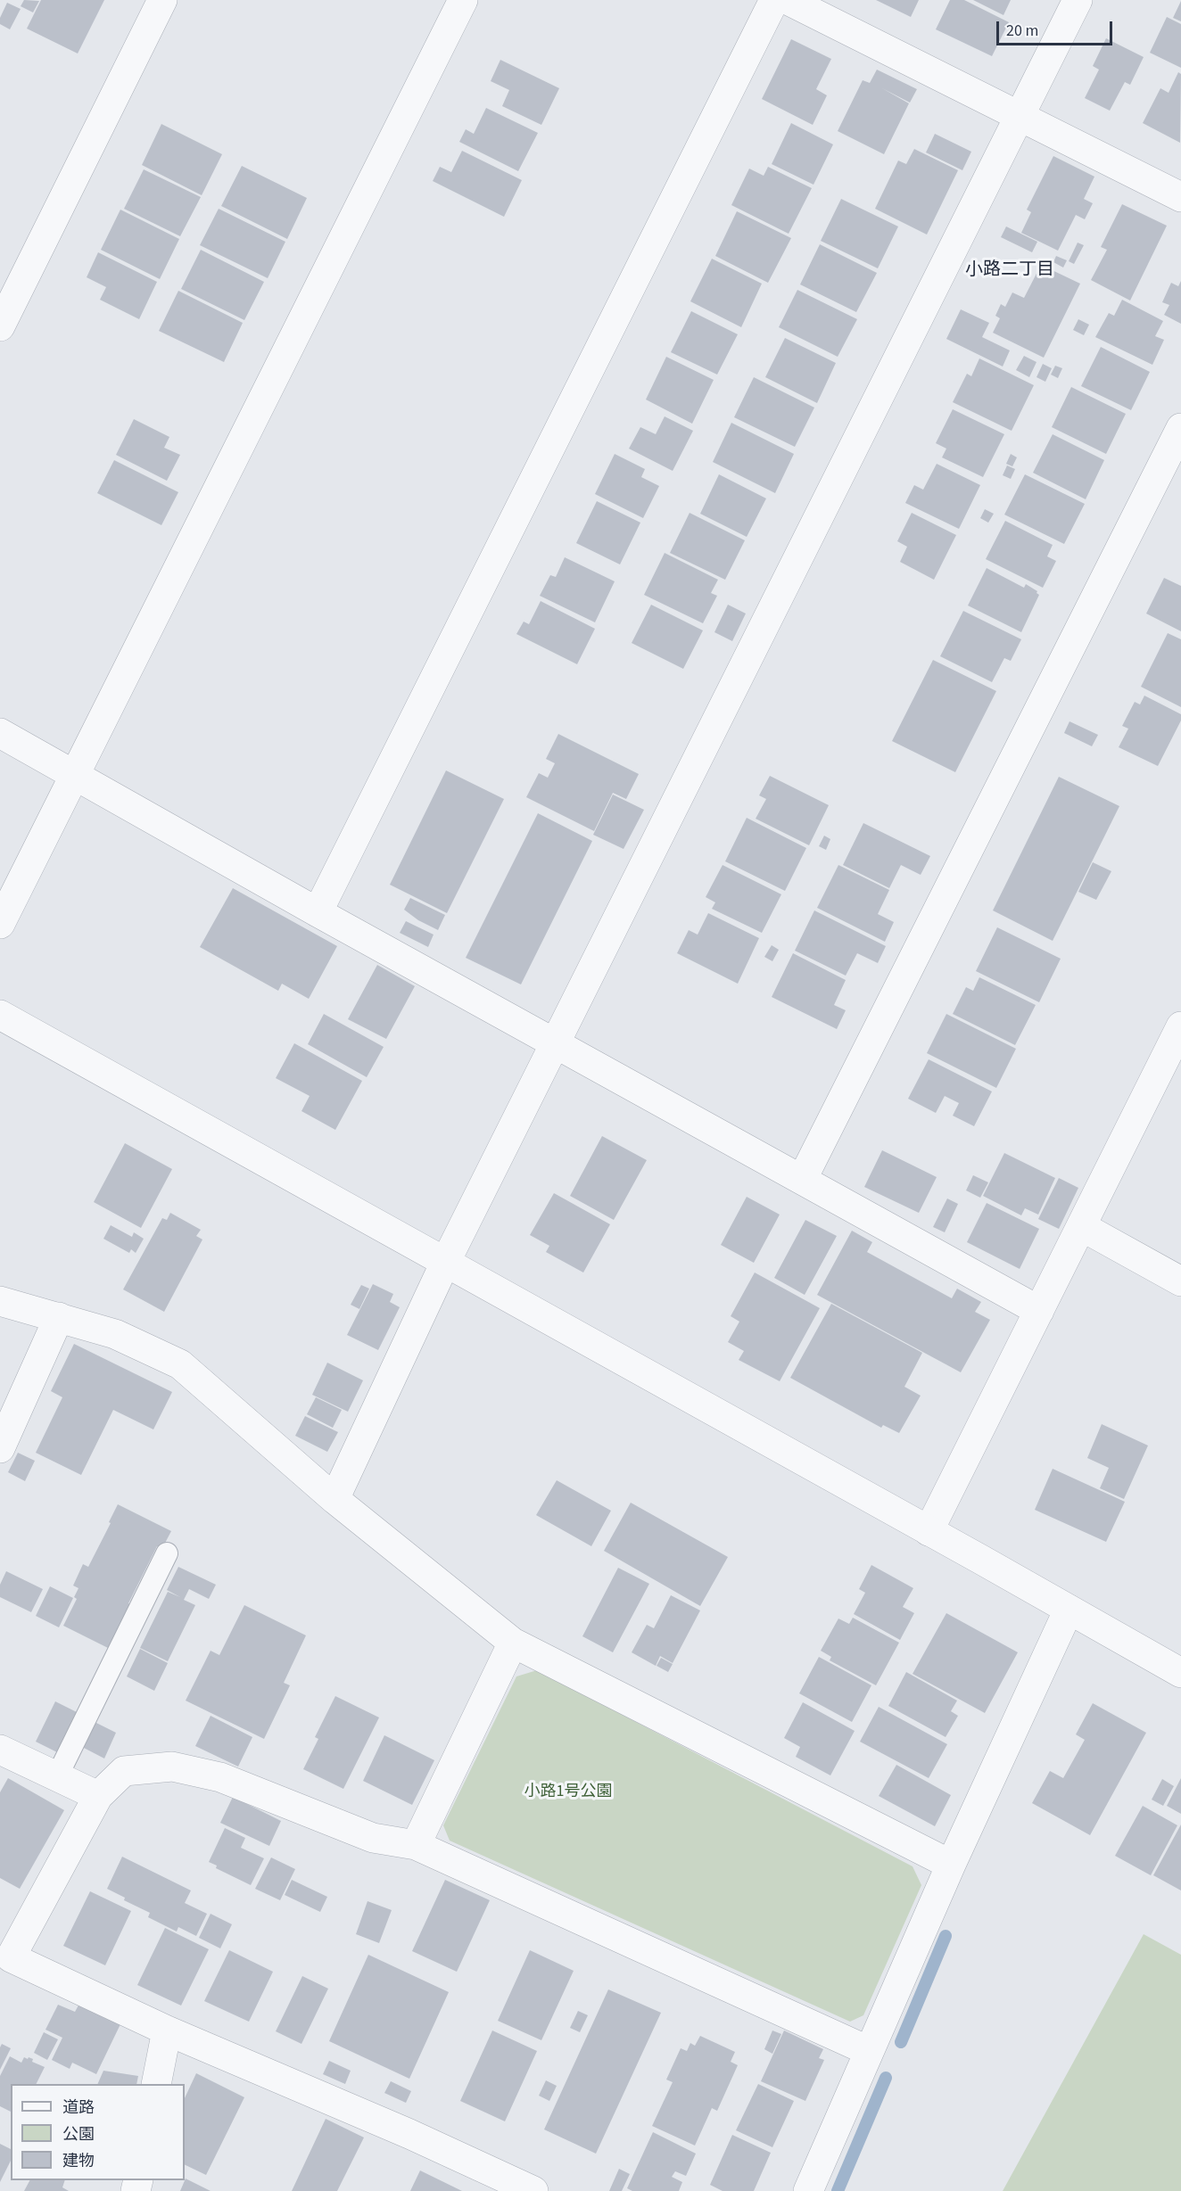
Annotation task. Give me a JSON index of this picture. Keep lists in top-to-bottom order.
{
  "districts": ["小路二丁目"],
  "parks": ["小路1号公園"],
  "legend": ["道路", "公園", "建物"],
  "scale_bar": "20 m"
}
